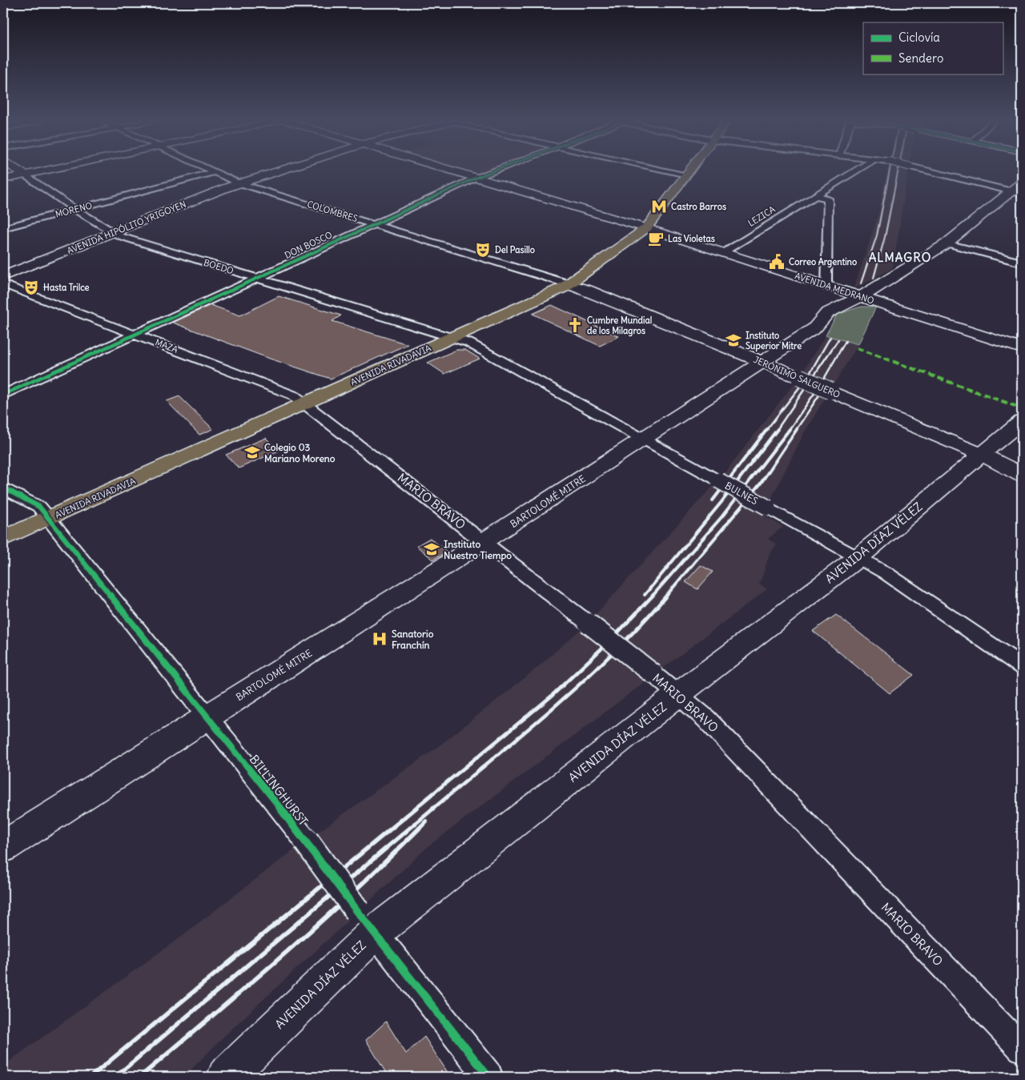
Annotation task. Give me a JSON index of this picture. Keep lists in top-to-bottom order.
{
  "streets": {
    "main road": [
      "AVENIDA HIPÓLITO YRIGOYEN",
      "BOEDO",
      "AVENIDA MEDRANO",
      "AVENIDA RIVADAVIA",
      "JERÓNIMO SALGUERO",
      "BARTOLOMÉ MITRE",
      "AVENIDA DÍAZ VÉLEZ"
    ],
    "street": [
      "MORENO",
      "COLOMBRES",
      "LEZICA",
      "DON BOSCO",
      "MAZA",
      "BULNES",
      "MARIO BRAVO",
      "BILLINGHURST"
    ]
  },
  "crossings": [
    ["MORENO", "COLOMBRES"],
    ["MORENO", "BOEDO"],
    ["COLOMBRES", "AVENIDA HIPÓLITO YRIGOYEN"],
    ["COLOMBRES", "DON BOSCO"],
    ["COLOMBRES", "AVENIDA RIVADAVIA"],
    ["COLOMBRES", "JERÓNIMO SALGUERO"],
    ["LEZICA", "AVENIDA MEDRANO"],
    ["AVENIDA HIPÓLITO YRIGOYEN", "BOEDO"],
    ["DON BOSCO", "BOEDO"],
    ["DON BOSCO", "AVENIDA MEDRANO"],
    ["DON BOSCO", "MAZA"],
    ["BOEDO", "AVENIDA RIVADAVIA"],
    ["BOEDO", "BULNES"],
    ["AVENIDA MEDRANO", "AVENIDA RIVADAVIA"],
    ["AVENIDA MEDRANO", "BARTOLOMÉ MITRE"],
    ["MAZA", "AVENIDA RIVADAVIA"],
    ["MAZA", "MARIO BRAVO"],
    ["AVENIDA RIVADAVIA", "JERÓNIMO SALGUERO"],
    ["AVENIDA RIVADAVIA", "BULNES"],
    ["AVENIDA RIVADAVIA", "MARIO BRAVO"],
    ["AVENIDA RIVADAVIA", "BILLINGHURST"],
    ["JERÓNIMO SALGUERO", "BARTOLOMÉ MITRE"],
    ["JERÓNIMO SALGUERO", "AVENIDA DÍAZ VÉLEZ"],
    ["BULNES", "BARTOLOMÉ MITRE"],
    ["BULNES", "AVENIDA DÍAZ VÉLEZ"],
    ["MARIO BRAVO", "BARTOLOMÉ MITRE"],
    ["MARIO BRAVO", "AVENIDA DÍAZ VÉLEZ"],
    ["BARTOLOMÉ MITRE", "BILLINGHURST"],
    ["AVENIDA DÍAZ VÉLEZ", "BILLINGHURST"]
  ],
  "districts": ["ALMAGRO"],
  "places": {
    "metro station": ["Castro Barros"],
    "cafe": ["Las Violetas"],
    "theatre": ["Del Pasillo", "Hasta Trilce"],
    "public building": ["Correo Argentino"],
    "church": ["Cumbre Mundial de los Milagros"],
    "school or university": ["Instituto Superior Mitre", "Colegio 03 Mariano Moreno", "Instituto Nuestro Tiempo"],
    "hospital": ["Sanatorio Franchín"]
  },
  "legend": ["Ciclovía", "Sendero"]
}
